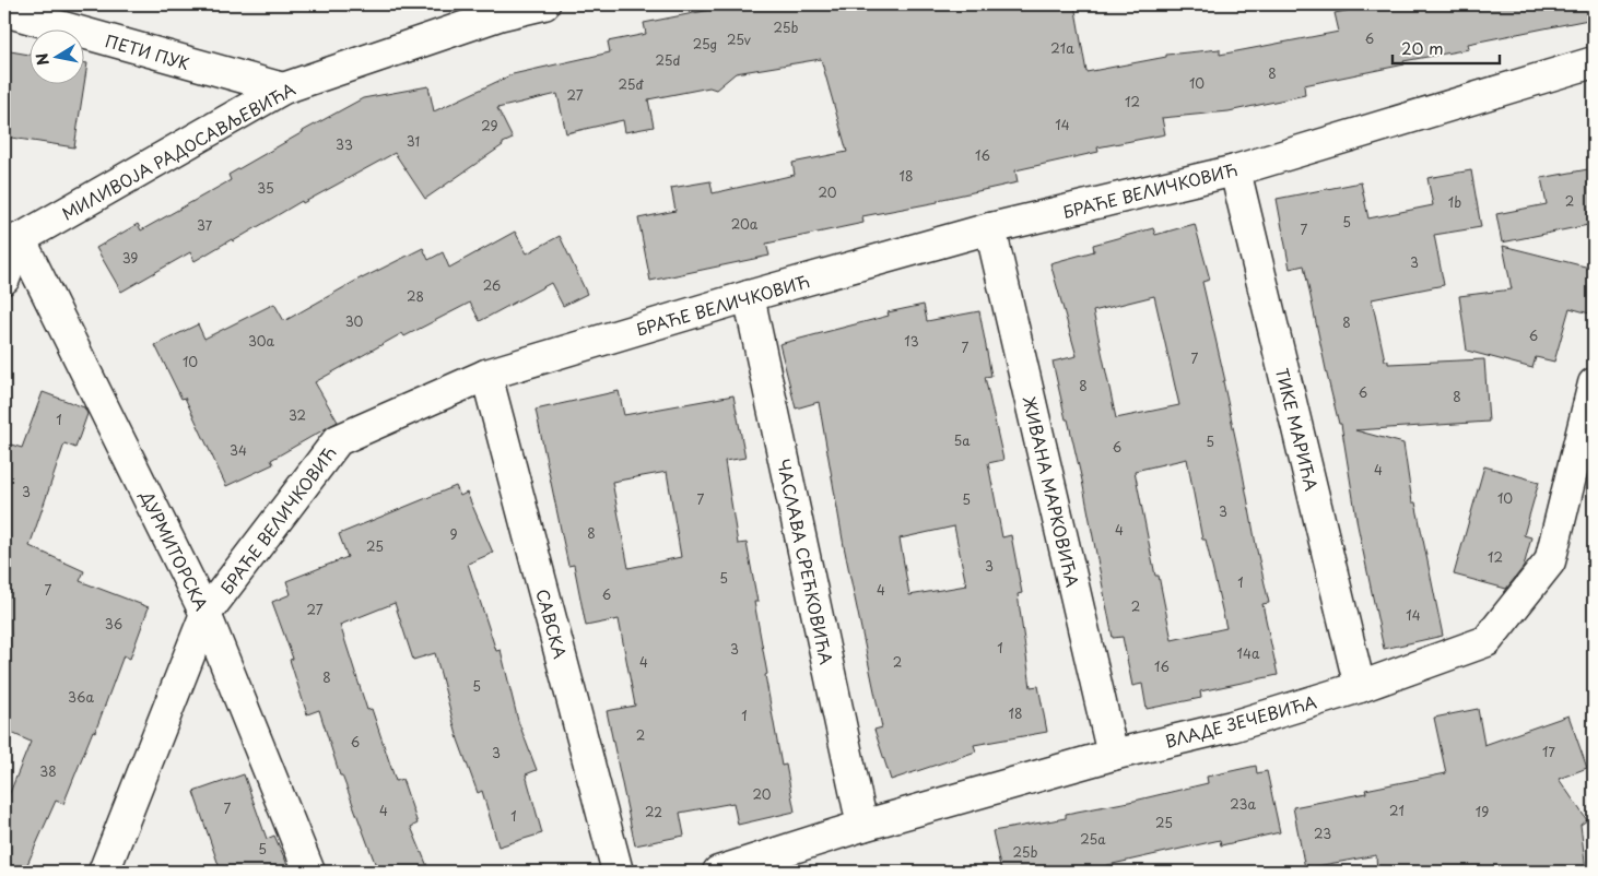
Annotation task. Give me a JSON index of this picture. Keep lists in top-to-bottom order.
{
  "streets": {
    "street": [
      "ПЕТИ ПУК",
      "МИЛИВОЈА РАДОСАВЉЕВИЋА",
      "БРАЋЕ ВЕЛИЧКОВИЋ",
      "ТИКЕ МАРИЋА",
      "ЖИВАНА МАРКОВИЋА",
      "ДУРМИТОРСКА",
      "ЧАСЛАВА СРЕЋКОВИЋА",
      "САВСКА",
      "ВЛАДЕ ЗЕЧЕВИЋА"
    ]
  },
  "crossings": [
    ["ПЕТИ ПУК", "МИЛИВОЈА РАДОСАВЉЕВИЋА"],
    ["МИЛИВОЈА РАДОСАВЉЕВИЋА", "ДУРМИТОРСКА"],
    ["БРАЋЕ ВЕЛИЧКОВИЋ", "ТИКЕ МАРИЋА"],
    ["БРАЋЕ ВЕЛИЧКОВИЋ", "ЖИВАНА МАРКОВИЋА"],
    ["БРАЋЕ ВЕЛИЧКОВИЋ", "ДУРМИТОРСКА"],
    ["БРАЋЕ ВЕЛИЧКОВИЋ", "ЧАСЛАВА СРЕЋКОВИЋА"],
    ["БРАЋЕ ВЕЛИЧКОВИЋ", "САВСКА"],
    ["ТИКЕ МАРИЋА", "ВЛАДЕ ЗЕЧЕВИЋА"],
    ["ЖИВАНА МАРКОВИЋА", "ВЛАДЕ ЗЕЧЕВИЋА"],
    ["ЧАСЛАВА СРЕЋКОВИЋА", "ВЛАДЕ ЗЕЧЕВИЋА"]
  ],
  "house_numbers": [
    "25b",
    "6",
    "25v",
    "25g",
    "21a",
    "25d",
    "8",
    "10",
    "25đ",
    "27",
    "12",
    "14",
    "29",
    "31",
    "33",
    "16",
    "18",
    "35",
    "20",
    "2",
    "1b",
    "5",
    "20a",
    "37",
    "7",
    "39",
    "3",
    "26",
    "28",
    "30",
    "8",
    "6",
    "30a",
    "13",
    "7",
    "7",
    "10",
    "8",
    "6",
    "8",
    "32",
    "1",
    "5a",
    "5",
    "6",
    "34",
    "4",
    "3",
    "10",
    "7",
    "5",
    "3",
    "4",
    "8",
    "9",
    "25",
    "12",
    "3",
    "5",
    "1",
    "7",
    "4",
    "6",
    "2",
    "27",
    "14",
    "36",
    "1",
    "3",
    "14a",
    "4",
    "2",
    "16",
    "8",
    "5",
    "36a",
    "18",
    "1",
    "2",
    "6",
    "17",
    "3",
    "38",
    "20",
    "23a",
    "7",
    "4",
    "21",
    "22",
    "19",
    "1",
    "25",
    "23",
    "25a",
    "5",
    "25b"
  ],
  "scale_bar": "20 m",
  "north": "left"
}
